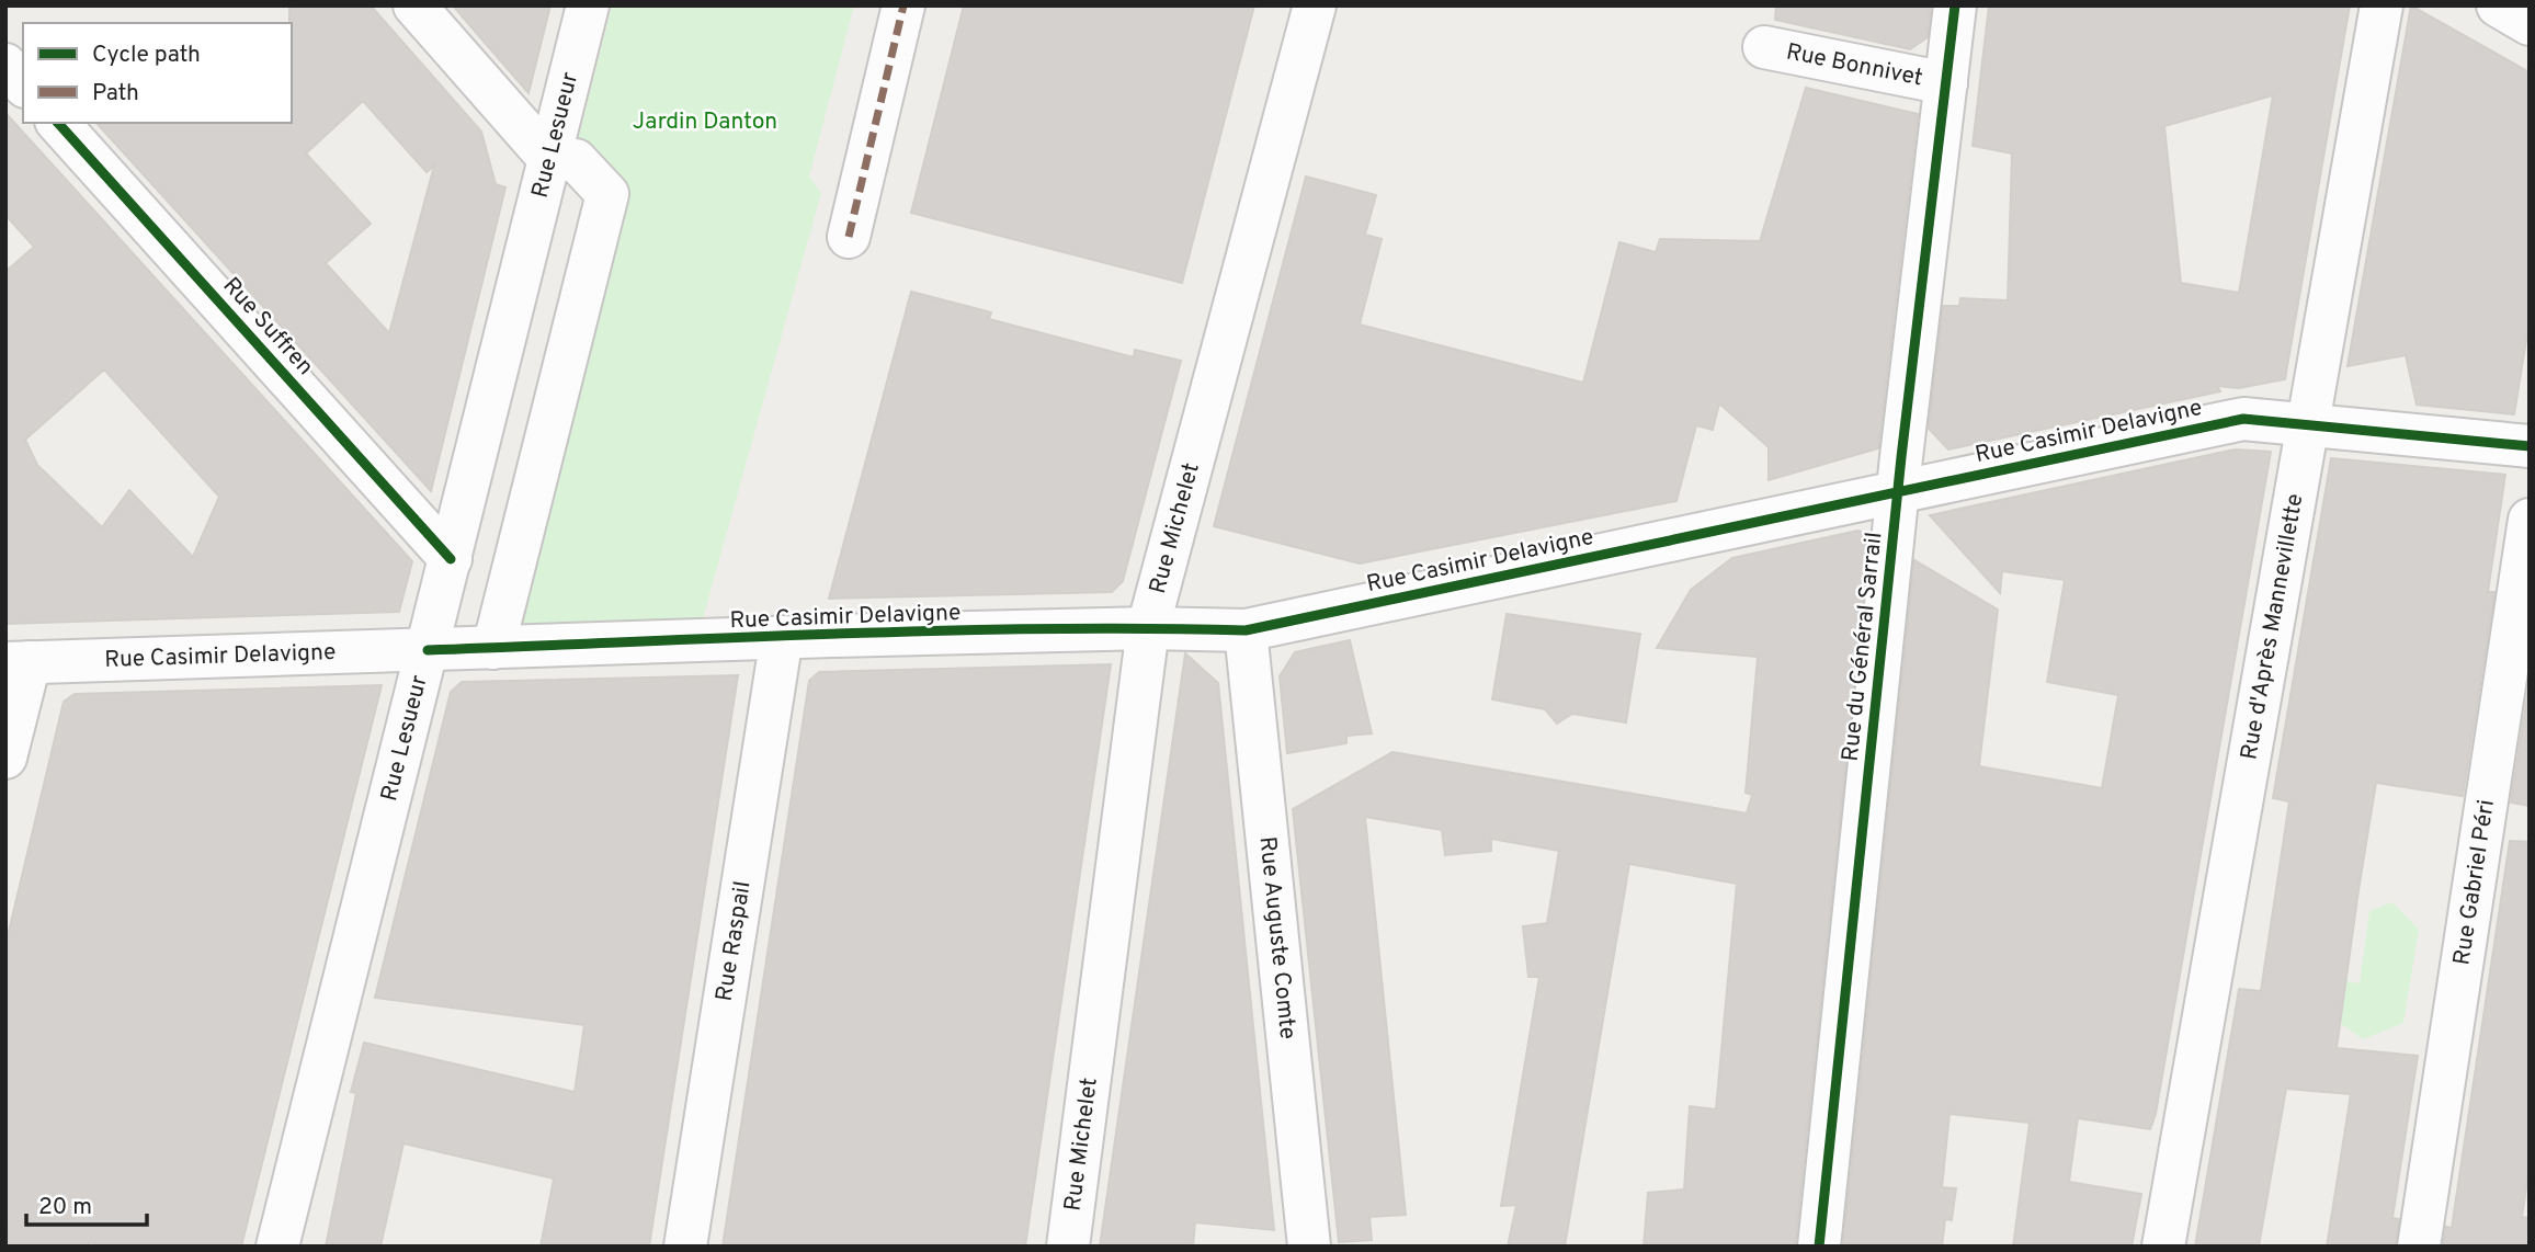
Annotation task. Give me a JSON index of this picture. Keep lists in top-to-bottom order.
{
  "streets": {
    "street": [
      "Rue Bonnivet",
      "Rue Lesueur",
      "Rue Suffren",
      "Rue Casimir Delavigne",
      "Rue Michelet",
      "Rue d'Après Mannevillette",
      "Rue du Général Sarrail",
      "Rue Gabriel Péri",
      "Rue Auguste Comte",
      "Rue Raspail"
    ]
  },
  "crossings": [
    ["Rue Bonnivet", "Rue du Général Sarrail"],
    ["Rue Lesueur", "Rue Suffren"],
    ["Rue Lesueur", "Rue Casimir Delavigne"],
    ["Rue Casimir Delavigne", "Rue Michelet"],
    ["Rue Casimir Delavigne", "Rue d'Après Mannevillette"],
    ["Rue Casimir Delavigne", "Rue du Général Sarrail"],
    ["Rue Casimir Delavigne", "Rue Auguste Comte"],
    ["Rue Casimir Delavigne", "Rue Raspail"]
  ],
  "parks": ["Jardin Danton"],
  "legend": ["Cycle path", "Path"],
  "scale_bar": "20 m"
}
